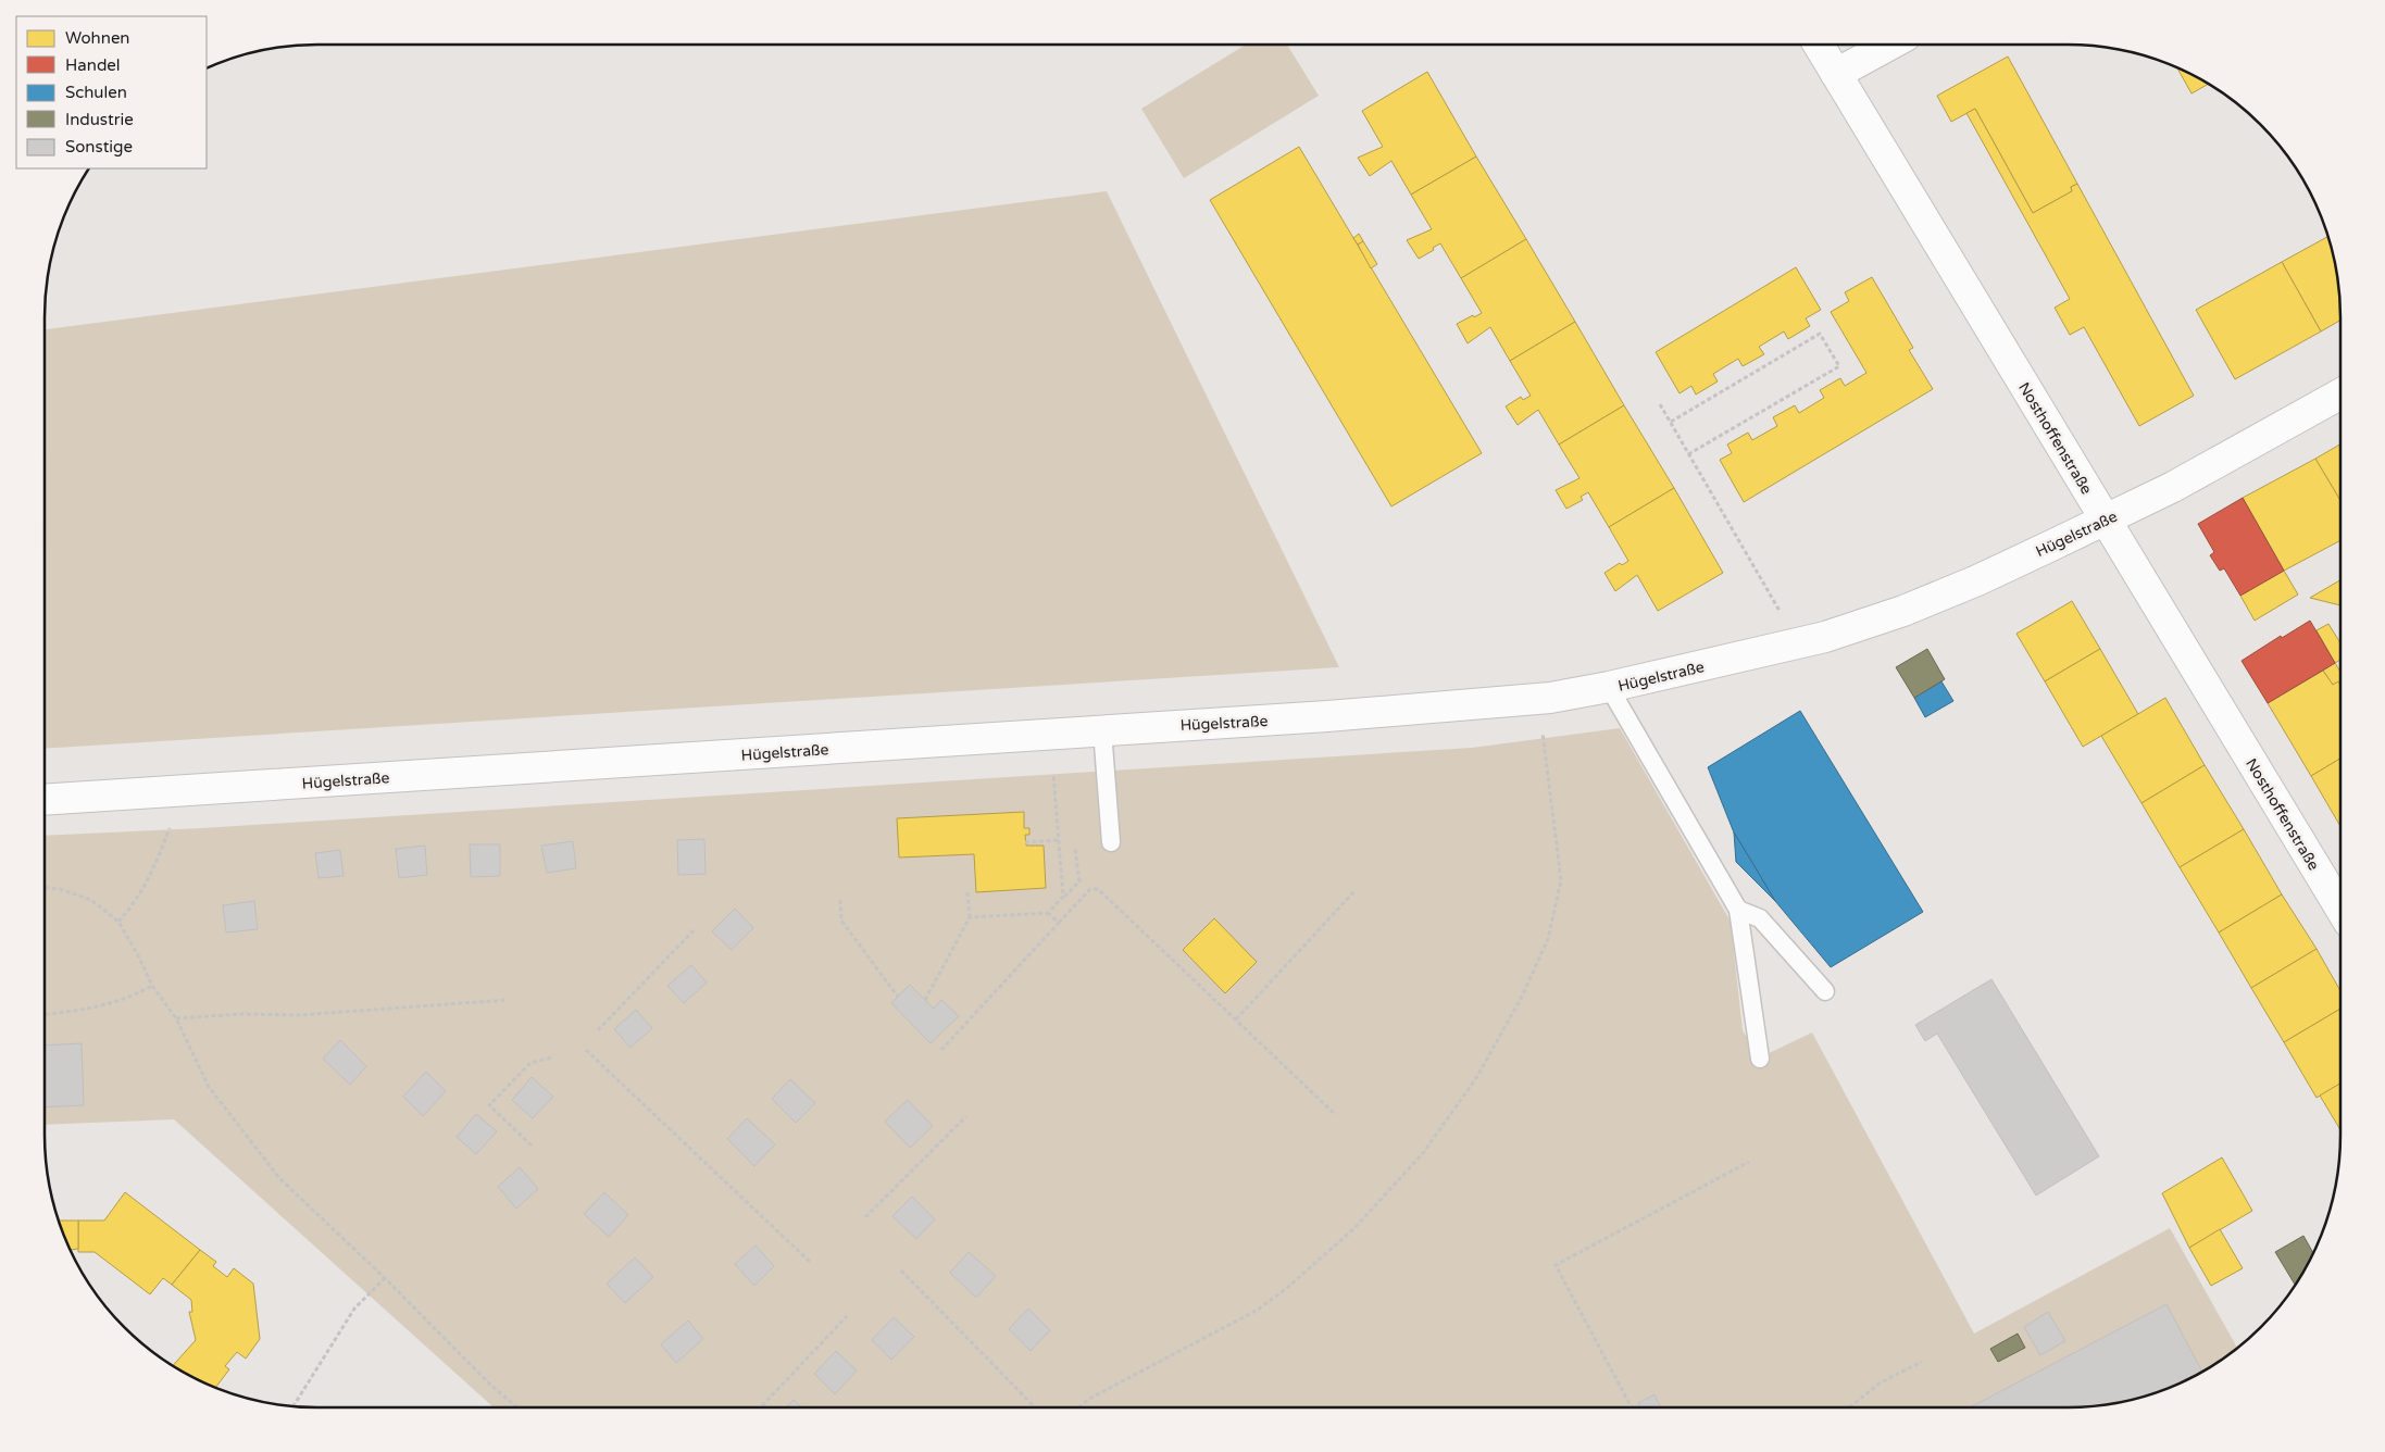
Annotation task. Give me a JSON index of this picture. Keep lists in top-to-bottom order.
{
  "streets": {
    "street": ["Nosthoffenstraße", "Hügelstraße"]
  },
  "crossings": [
    ["Nosthoffenstraße", "Hügelstraße"]
  ],
  "legend": [
    "Wohnen",
    "Handel",
    "Schulen",
    "Industrie",
    "Sonstige"
  ]
}
